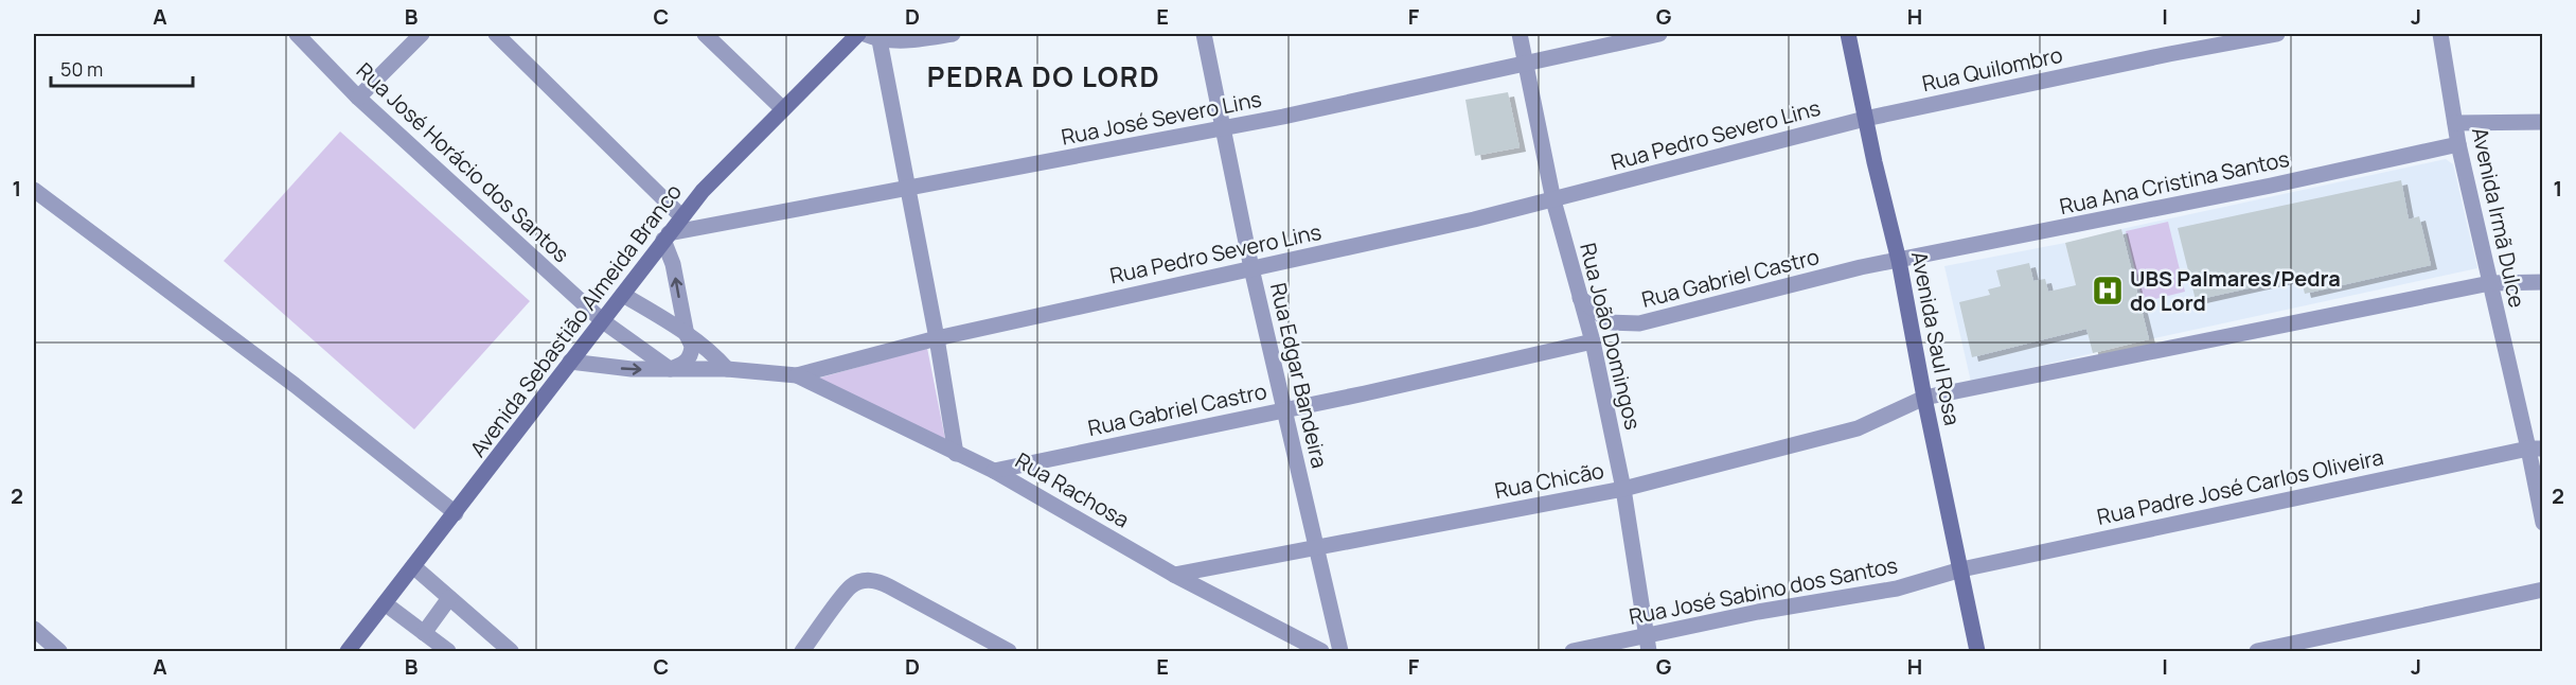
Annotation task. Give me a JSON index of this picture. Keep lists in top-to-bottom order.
{
  "streets": {
    "street": [
      "Rua Quilombro",
      "Rua José Severo Lins",
      "Rua Pedro Severo Lins",
      "Rua José Horácio dos Santos",
      "Rua Ana Cristina Santos",
      "Avenida Irmã Dulce",
      "Rua Gabriel Castro",
      "Avenida Sebastião Almeida Branco",
      "Rua João Domingos",
      "Avenida Saul Rosa",
      "Rua Edgar Bandeira",
      "Rua Chicão",
      "Rua Padre José Carlos Oliveira",
      "Rua Rachosa",
      "Rua José Sabino dos Santos"
    ]
  },
  "crossings": [
    ["Rua Quilombro", "Rua Pedro Severo Lins"],
    ["Rua Quilombro", "Avenida Saul Rosa"],
    ["Rua José Severo Lins", "Avenida Sebastião Almeida Branco"],
    ["Rua José Severo Lins", "Rua João Domingos"],
    ["Rua José Severo Lins", "Rua Edgar Bandeira"],
    ["Rua Pedro Severo Lins", "Avenida Sebastião Almeida Branco"],
    ["Rua Pedro Severo Lins", "Rua João Domingos"],
    ["Rua Pedro Severo Lins", "Avenida Saul Rosa"],
    ["Rua Pedro Severo Lins", "Rua Edgar Bandeira"],
    ["Rua Pedro Severo Lins", "Rua Rachosa"],
    ["Rua José Horácio dos Santos", "Avenida Sebastião Almeida Branco"],
    ["Rua Ana Cristina Santos", "Avenida Irmã Dulce"],
    ["Rua Ana Cristina Santos", "Rua Gabriel Castro"],
    ["Rua Ana Cristina Santos", "Avenida Saul Rosa"],
    ["Avenida Irmã Dulce", "Rua Chicão"],
    ["Avenida Irmã Dulce", "Rua Padre José Carlos Oliveira"],
    ["Rua Gabriel Castro", "Rua João Domingos"],
    ["Rua Gabriel Castro", "Avenida Saul Rosa"],
    ["Rua Gabriel Castro", "Rua Edgar Bandeira"],
    ["Rua Gabriel Castro", "Rua Rachosa"],
    ["Rua João Domingos", "Rua Chicão"],
    ["Rua João Domingos", "Rua José Sabino dos Santos"],
    ["Avenida Saul Rosa", "Rua Chicão"],
    ["Avenida Saul Rosa", "Rua Padre José Carlos Oliveira"],
    ["Avenida Saul Rosa", "Rua José Sabino dos Santos"],
    ["Rua Edgar Bandeira", "Rua Chicão"],
    ["Rua Chicão", "Rua Rachosa"],
    ["Rua Padre José Carlos Oliveira", "Rua José Sabino dos Santos"]
  ],
  "districts": ["PEDRA DO LORD"],
  "places": {
    "hospital": ["UBS Palmares/Pedra do Lord"]
  },
  "scale_bar": "50 m",
  "grid": {
    "columns": [
      "A",
      "B",
      "C",
      "D",
      "E",
      "F",
      "G",
      "H",
      "I",
      "J"
    ],
    "rows": ["1", "2"]
  }
}
